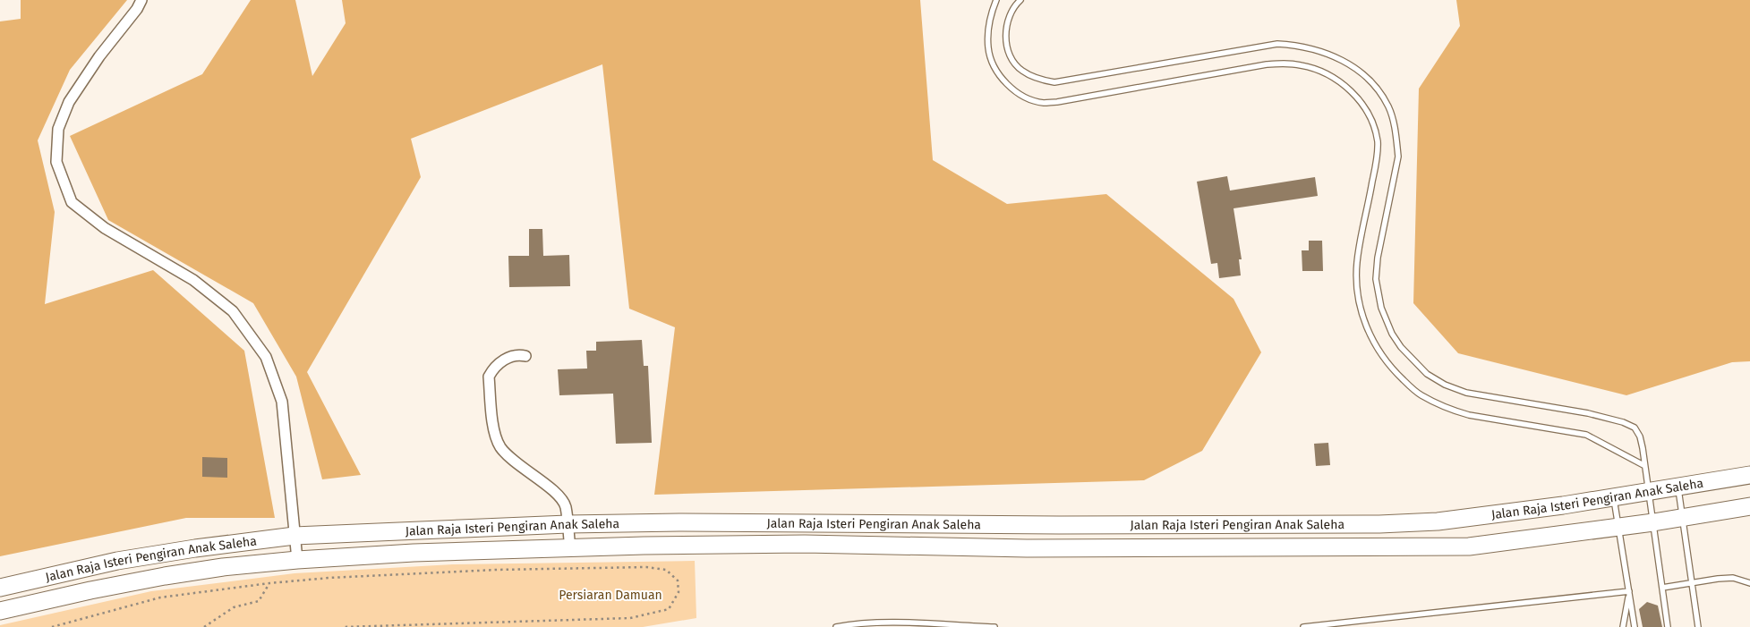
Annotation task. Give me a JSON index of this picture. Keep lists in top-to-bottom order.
{
  "streets": {
    "main road": ["Jalan Raja Isteri Pengiran Anak Saleha"]
  },
  "parks": ["Persiaran Damuan"]
}
